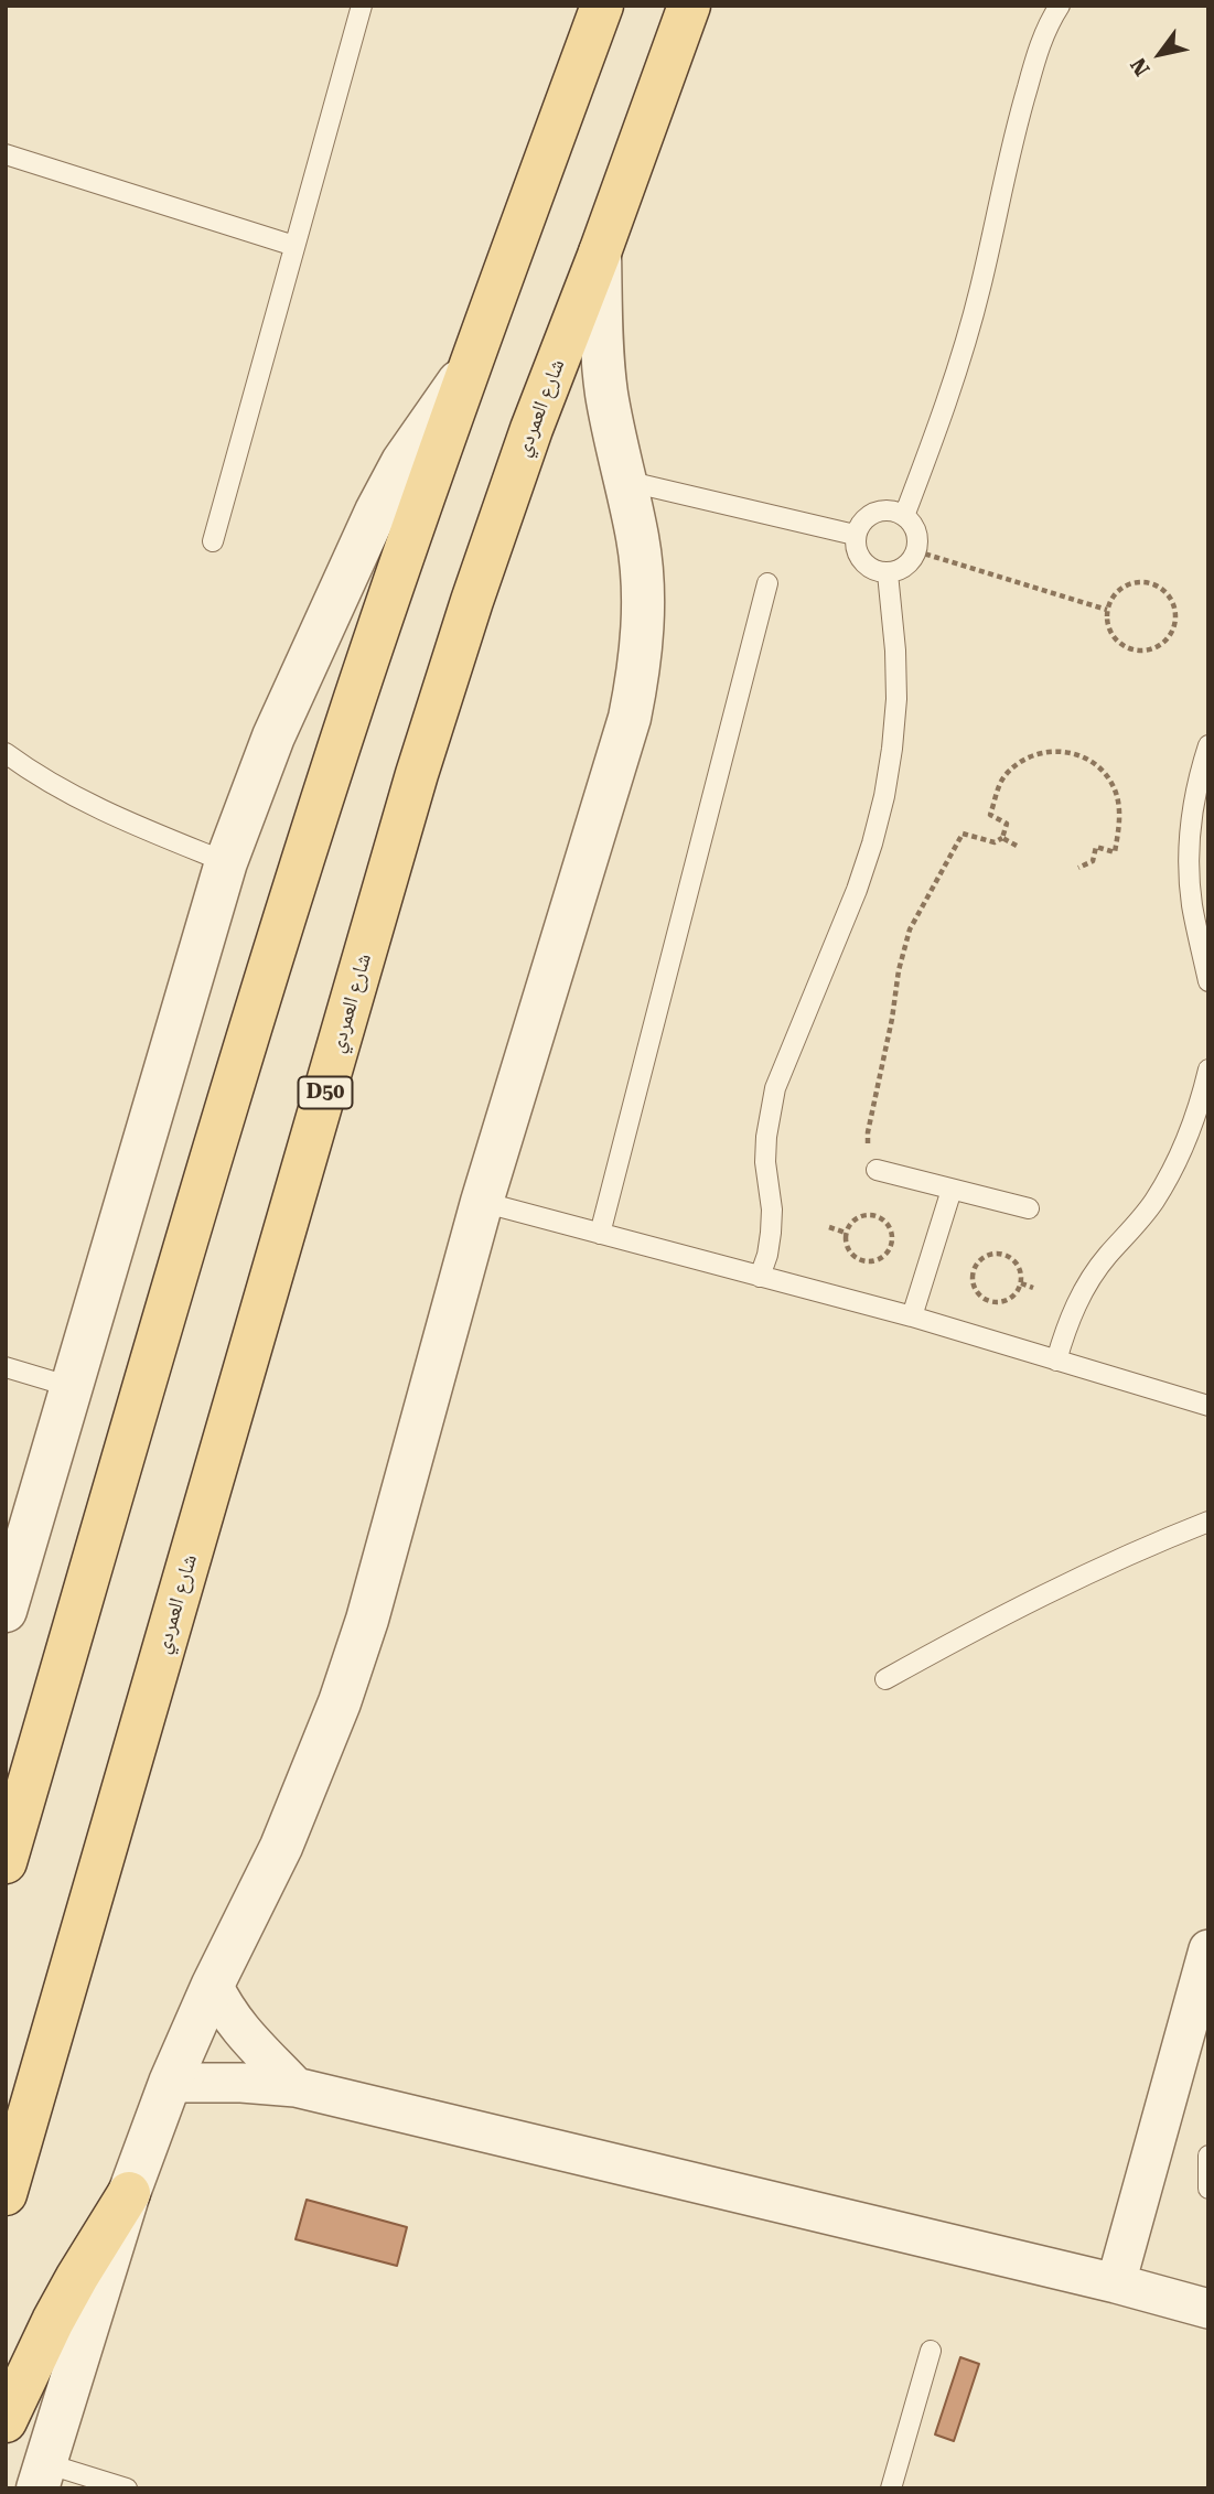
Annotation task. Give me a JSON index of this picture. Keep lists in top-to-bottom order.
{
  "streets": {
    "main road": ["شارع العمردي", "D50"]
  },
  "north": "bottom left"
}
